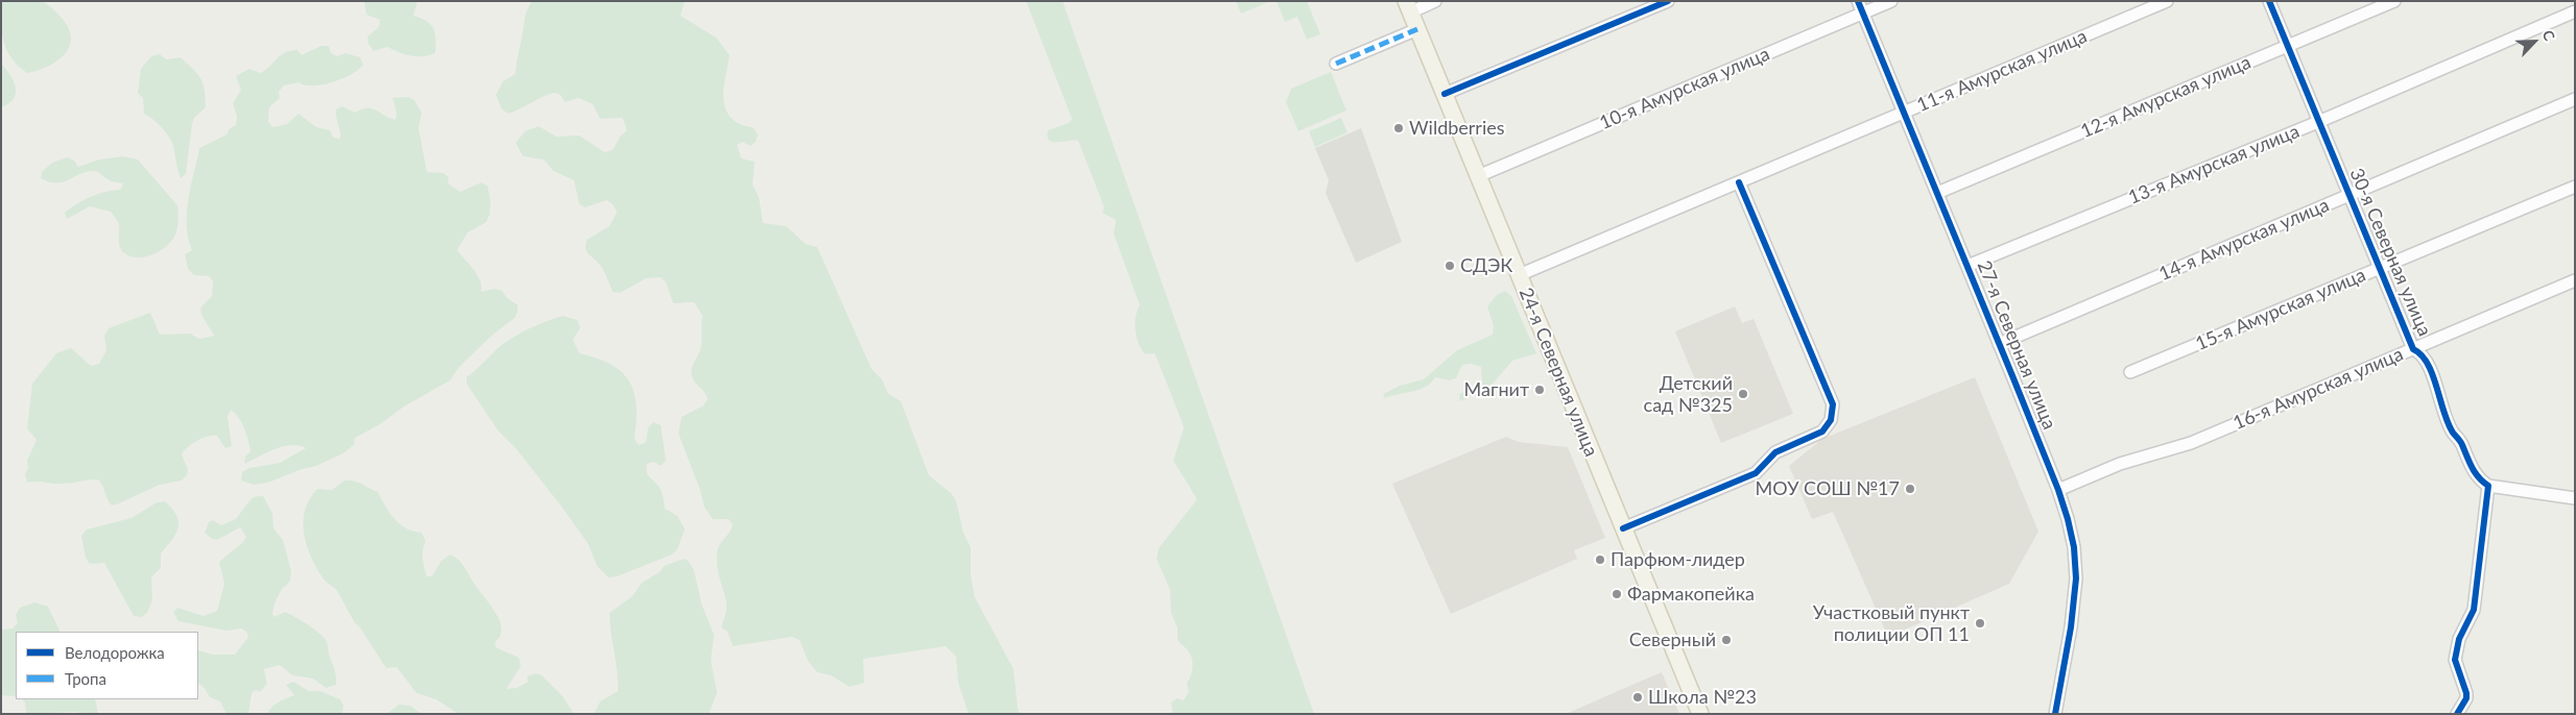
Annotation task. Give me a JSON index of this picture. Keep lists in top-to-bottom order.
{
  "streets": {
    "main road": ["24-я Северная улица"],
    "street": [
      "11-я Амурская улица",
      "10-я Амурская улица",
      "12-я Амурская улица",
      "13-я Амурская улица",
      "14-я Амурская улица",
      "30-я Северная улица",
      "15-я Амурская улица",
      "27-я Северная улица",
      "16-я Амурская улица"
    ]
  },
  "crossings": [
    ["11-я Амурская улица", "27-я Северная улица"],
    ["11-я Амурская улица", "24-я Северная улица"],
    ["10-я Амурская улица", "27-я Северная улица"],
    ["10-я Амурская улица", "24-я Северная улица"],
    ["12-я Амурская улица", "30-я Северная улица"],
    ["12-я Амурская улица", "27-я Северная улица"],
    ["13-я Амурская улица", "30-я Северная улица"],
    ["13-я Амурская улица", "27-я Северная улица"],
    ["14-я Амурская улица", "30-я Северная улица"],
    ["14-я Амурская улица", "27-я Северная улица"],
    ["30-я Северная улица", "15-я Амурская улица"],
    ["30-я Северная улица", "16-я Амурская улица"],
    ["27-я Северная улица", "16-я Амурская улица"]
  ],
  "places": [
    "Wildberries",
    "СДЭК",
    "Магнит",
    "Детский сад №325",
    "МОУ СОШ №17",
    "Парфюм-лидер",
    "Фармакопейка",
    "Участковый пункт полиции ОП 11",
    "Северный",
    "Школа №23"
  ],
  "legend": ["Велодорожка", "Тропа"],
  "north": "top right"
}
